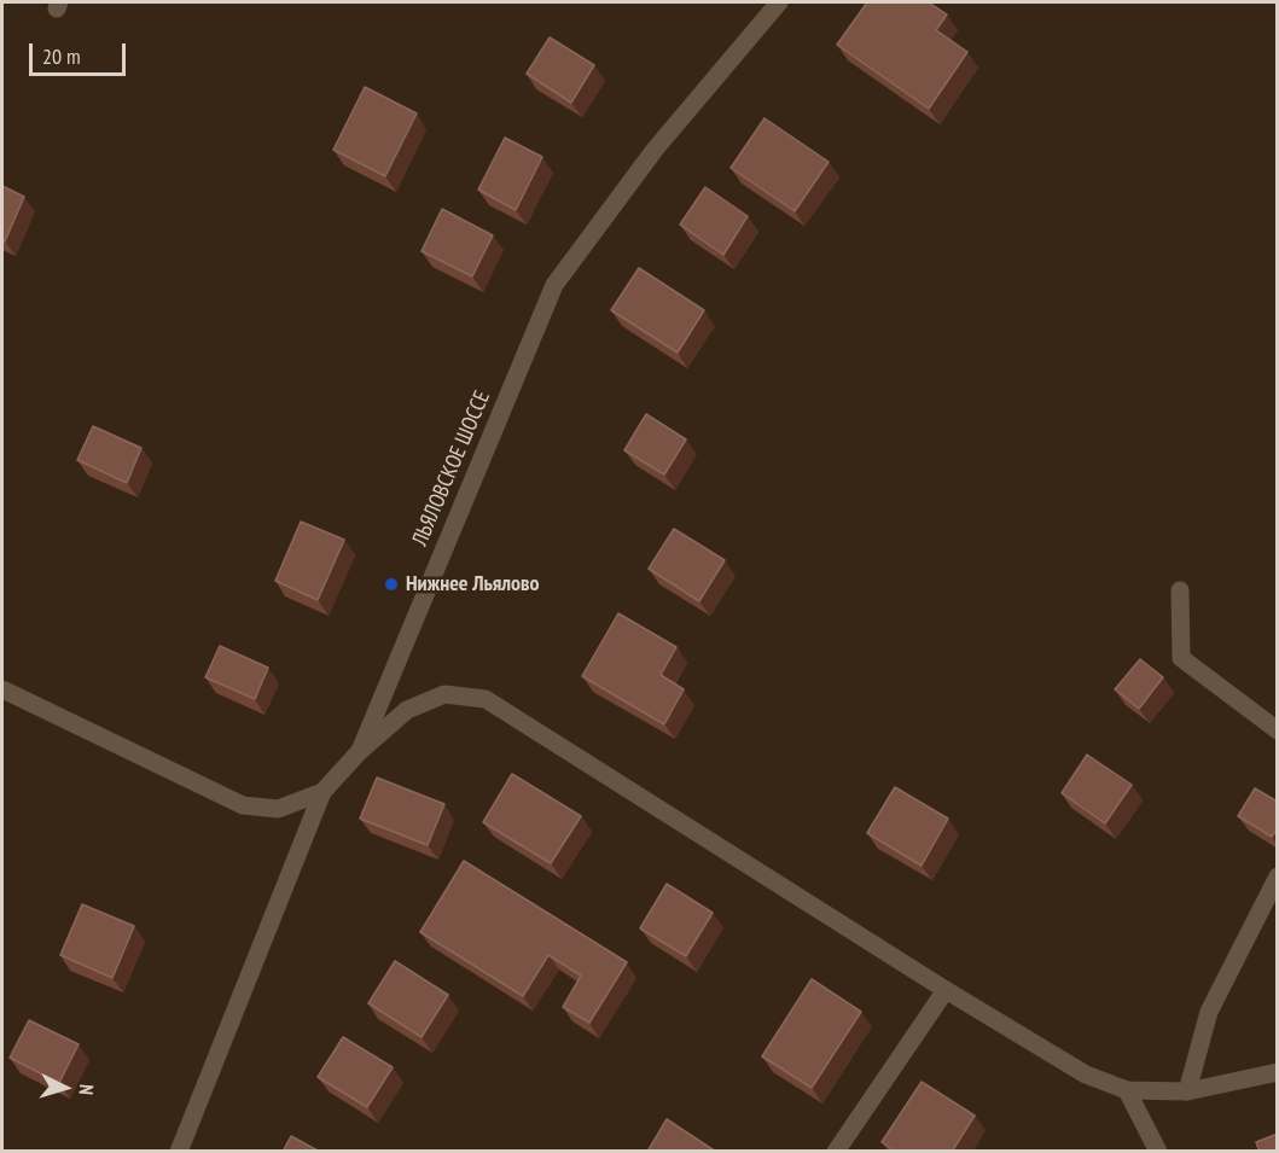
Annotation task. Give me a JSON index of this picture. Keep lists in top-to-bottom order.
{
  "streets": {
    "street": ["ЛЬЯЛОВСКОЕ ШОССЕ"]
  },
  "places": ["Нижнее Льялово"],
  "scale_bar": "20 m",
  "north": "right"
}
